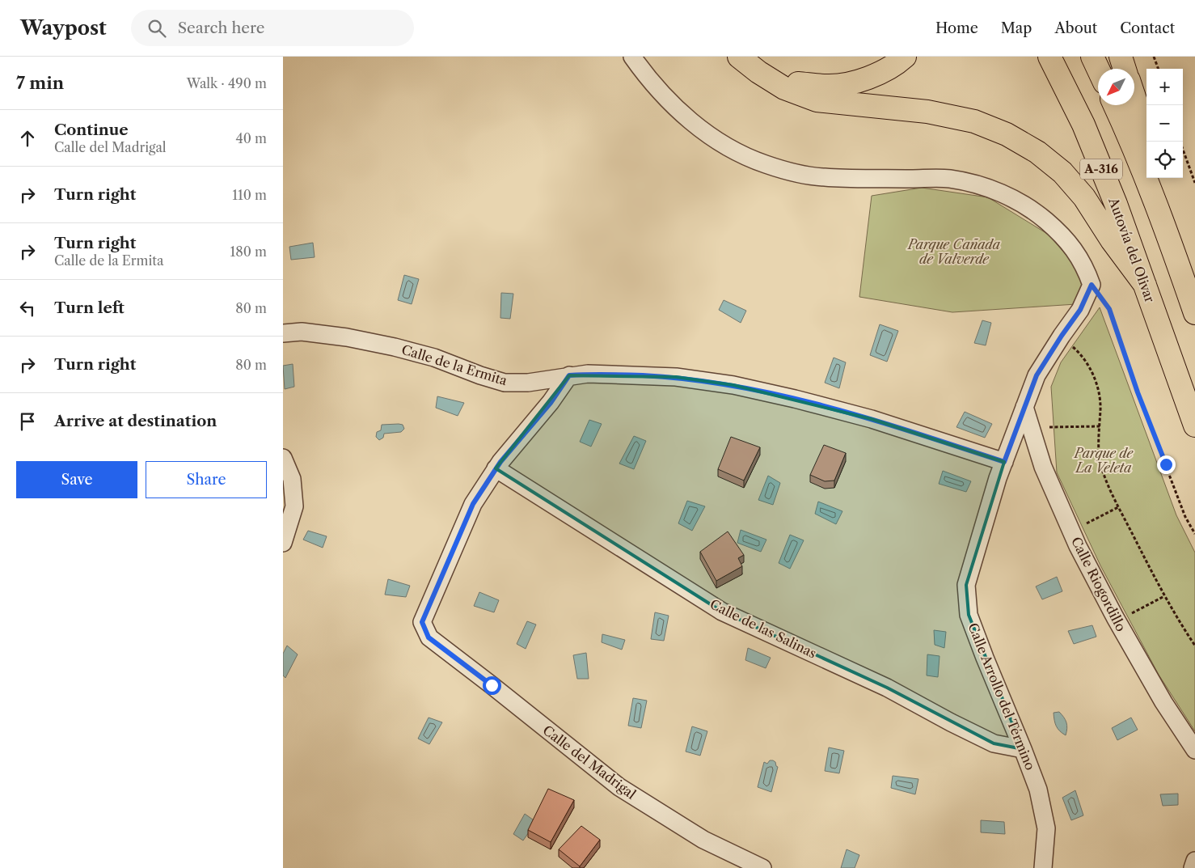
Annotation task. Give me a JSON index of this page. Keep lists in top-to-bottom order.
{
  "streets": {
    "highway": ["A-316", "Autovía del Olivar"],
    "street": [
      "Calle de la Ermita",
      "Calle Riogordillo",
      "Calle de las Salinas",
      "Calle Arrollo del Término",
      "Calle del Madrigal"
    ]
  },
  "crossings": [
    ["Calle de la Ermita", "Calle Arrollo del Término"],
    ["Calle Riogordillo", "Calle Arrollo del Término"],
    ["Calle de las Salinas", "Calle Arrollo del Término"],
    ["Calle de las Salinas", "Calle del Madrigal"]
  ],
  "parks": ["Parque Cañada de Valverde", "Parque de La Veleta"],
  "north": "bottom left",
  "page": {
    "header": "Waypost",
    "search": "Search here",
    "nav": [
      "Home",
      "Map",
      "About",
      "Contact"
    ],
    "heading": ["7 min", "Walk · 490 m"],
    "map_buttons": ["+", "−"],
    "list": [
      ["Continue", "Calle del Madrigal", "40 m"],
      ["Turn right", "110 m"],
      ["Turn right", "Calle de la Ermita", "180 m"],
      ["Turn left", "80 m"],
      ["Turn right", "80 m"],
      "Arrive at destination"
    ],
    "buttons": ["Save", "Share"]
  }
}
